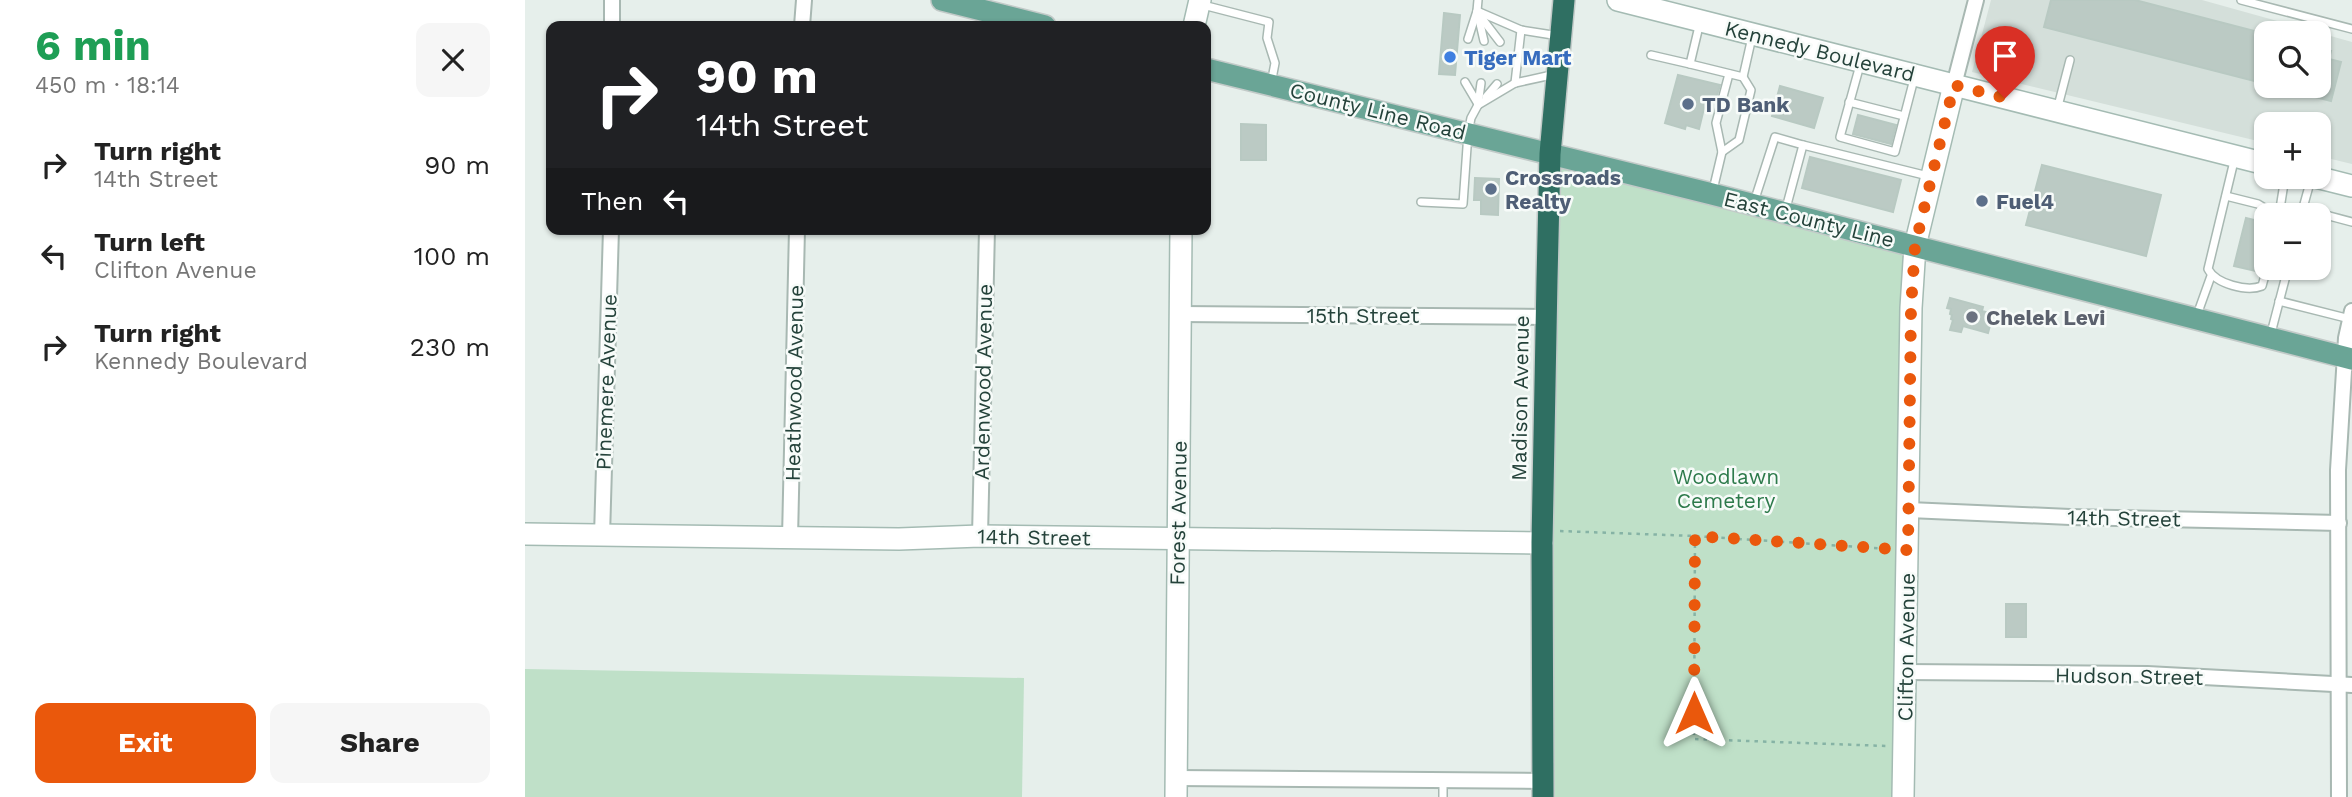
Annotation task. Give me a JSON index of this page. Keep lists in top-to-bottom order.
{
  "streets": {
    "highway": ["Madison Avenue"],
    "main road": ["County Line Road", "East County Line"],
    "street": [
      "Kennedy Boulevard",
      "15th Street",
      "Pinemere Avenue",
      "Ardenwood Avenue",
      "Heathwood Avenue",
      "Forest Avenue",
      "14th Street",
      "Clifton Avenue",
      "Hudson Street"
    ]
  },
  "crossings": [
    ["Kennedy Boulevard", "Clifton Avenue"],
    ["County Line Road", "East County Line"],
    ["County Line Road", "Madison Avenue"],
    ["East County Line", "Madison Avenue"],
    ["East County Line", "Clifton Avenue"],
    ["15th Street", "Madison Avenue"],
    ["15th Street", "Forest Avenue"],
    ["Pinemere Avenue", "14th Street"],
    ["Ardenwood Avenue", "14th Street"],
    ["Heathwood Avenue", "14th Street"],
    ["Madison Avenue", "14th Street"],
    ["Forest Avenue", "14th Street"],
    ["14th Street", "Clifton Avenue"],
    ["Clifton Avenue", "Hudson Street"]
  ],
  "parks": ["Woodlawn Cemetery"],
  "places": [
    "Tiger Mart",
    "TD Bank",
    "Crossroads Realty",
    "Fuel4",
    "Chelek Levi"
  ],
  "page": {
    "heading": ["6 min", "450 m · 18:14"],
    "map_buttons": ["+", "−"],
    "turn": ["90 m", "14th Street"],
    "list": [
      {
        "name": "Turn right",
        "note": "14th Street",
        "value": "90 m"
      },
      {
        "name": "Turn left",
        "note": "Clifton Avenue",
        "value": "100 m"
      },
      {
        "name": "Turn right",
        "note": "Kennedy Boulevard",
        "value": "230 m"
      }
    ],
    "then": "Then",
    "buttons": ["Exit", "Share"]
  }
}
